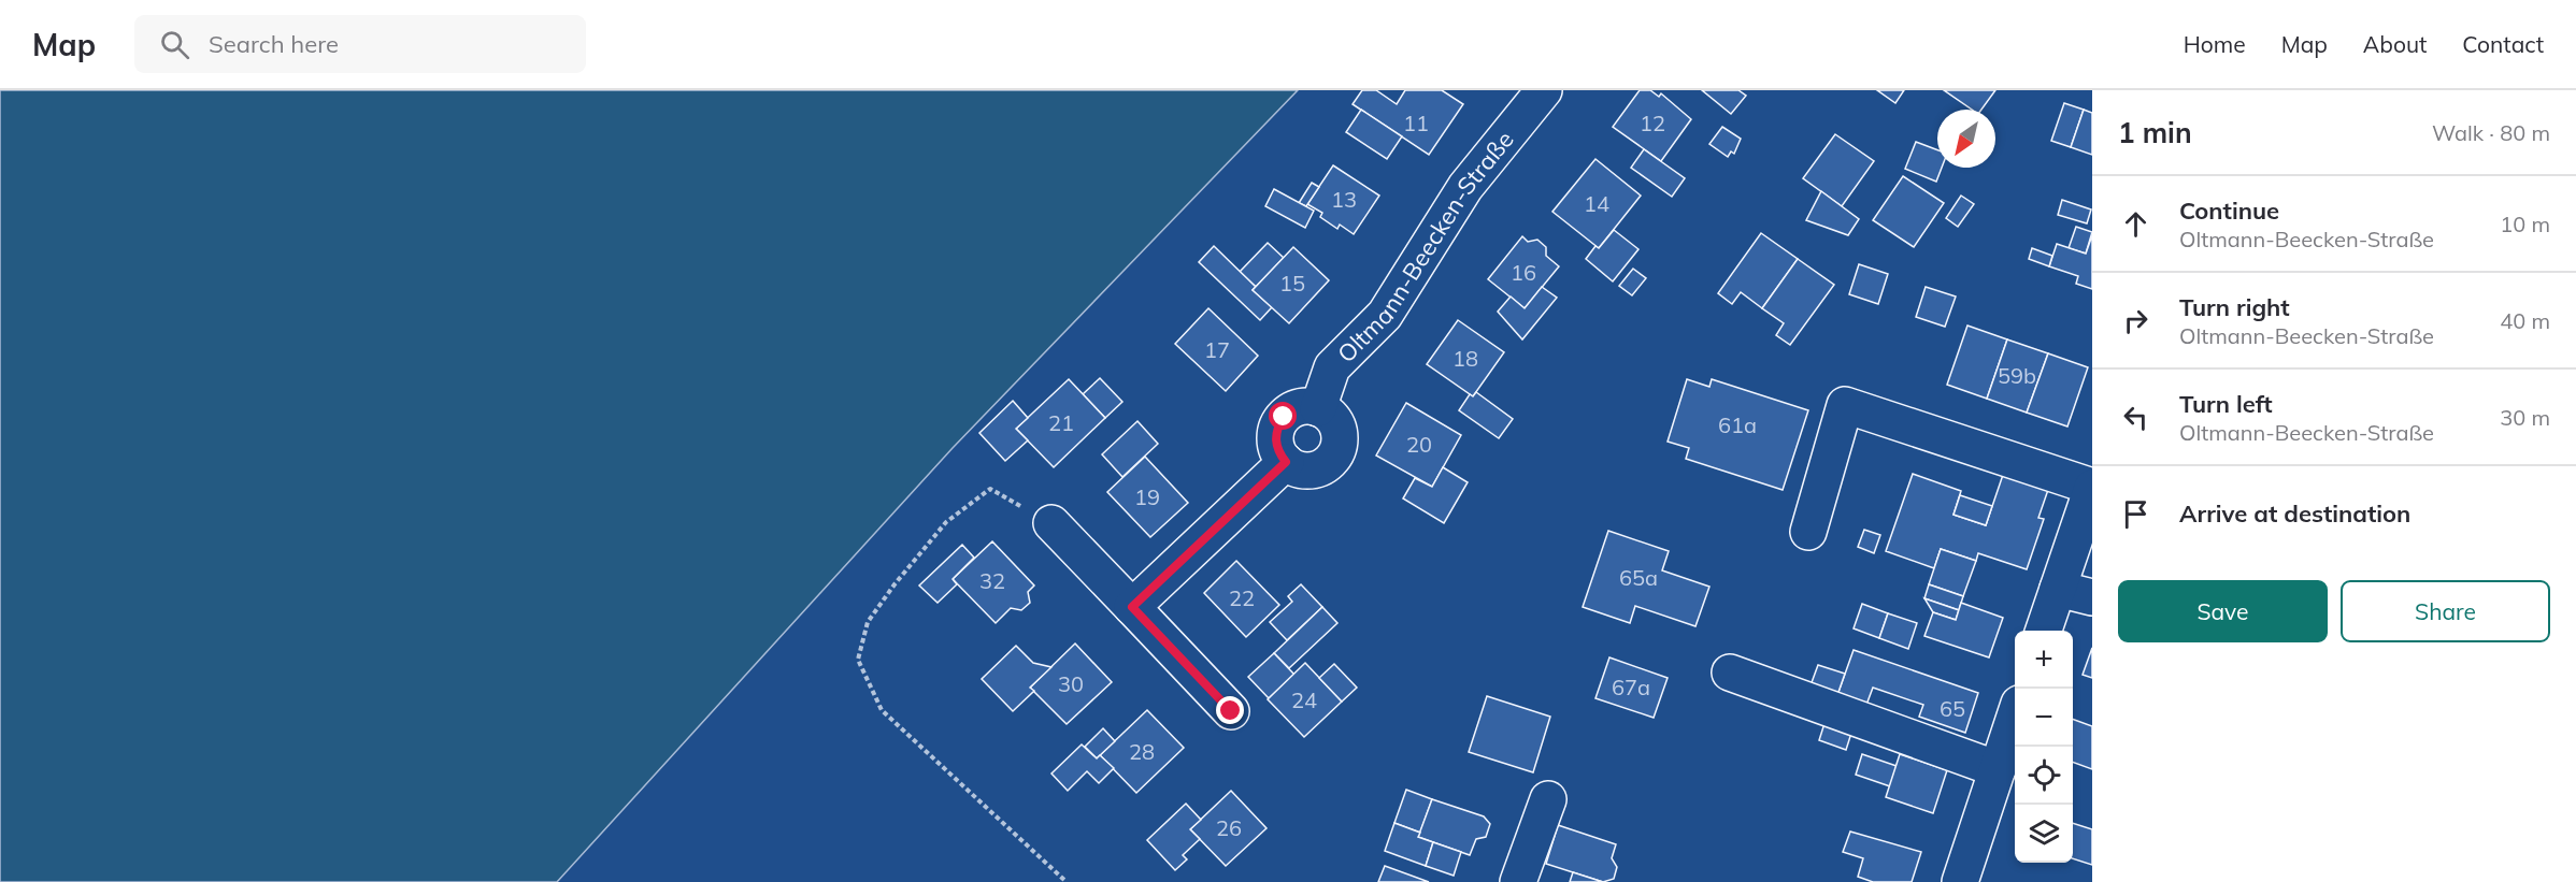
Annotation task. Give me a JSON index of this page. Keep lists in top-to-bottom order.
{
  "streets": {
    "street": ["Oltmann-Beecken-Straße"]
  },
  "house_numbers": [
    "11",
    "12",
    "13",
    "14",
    "16",
    "15",
    "17",
    "18",
    "59b",
    "21",
    "61a",
    "20",
    "19",
    "65a",
    "32",
    "22",
    "30",
    "67a",
    "24",
    "65",
    "28",
    "26"
  ],
  "north": "bottom left",
  "page": {
    "header": "Map",
    "search": "Search here",
    "nav": [
      "Home",
      "Map",
      "About",
      "Contact"
    ],
    "heading": ["1 min", "Walk · 80 m"],
    "list": [
      ["Continue", "Oltmann-Beecken-Straße", "10 m"],
      ["Turn right", "Oltmann-Beecken-Straße", "40 m"],
      ["Turn left", "Oltmann-Beecken-Straße", "30 m"],
      "Arrive at destination"
    ],
    "buttons": ["Save", "Share"],
    "map_buttons": ["+", "−"]
  }
}
